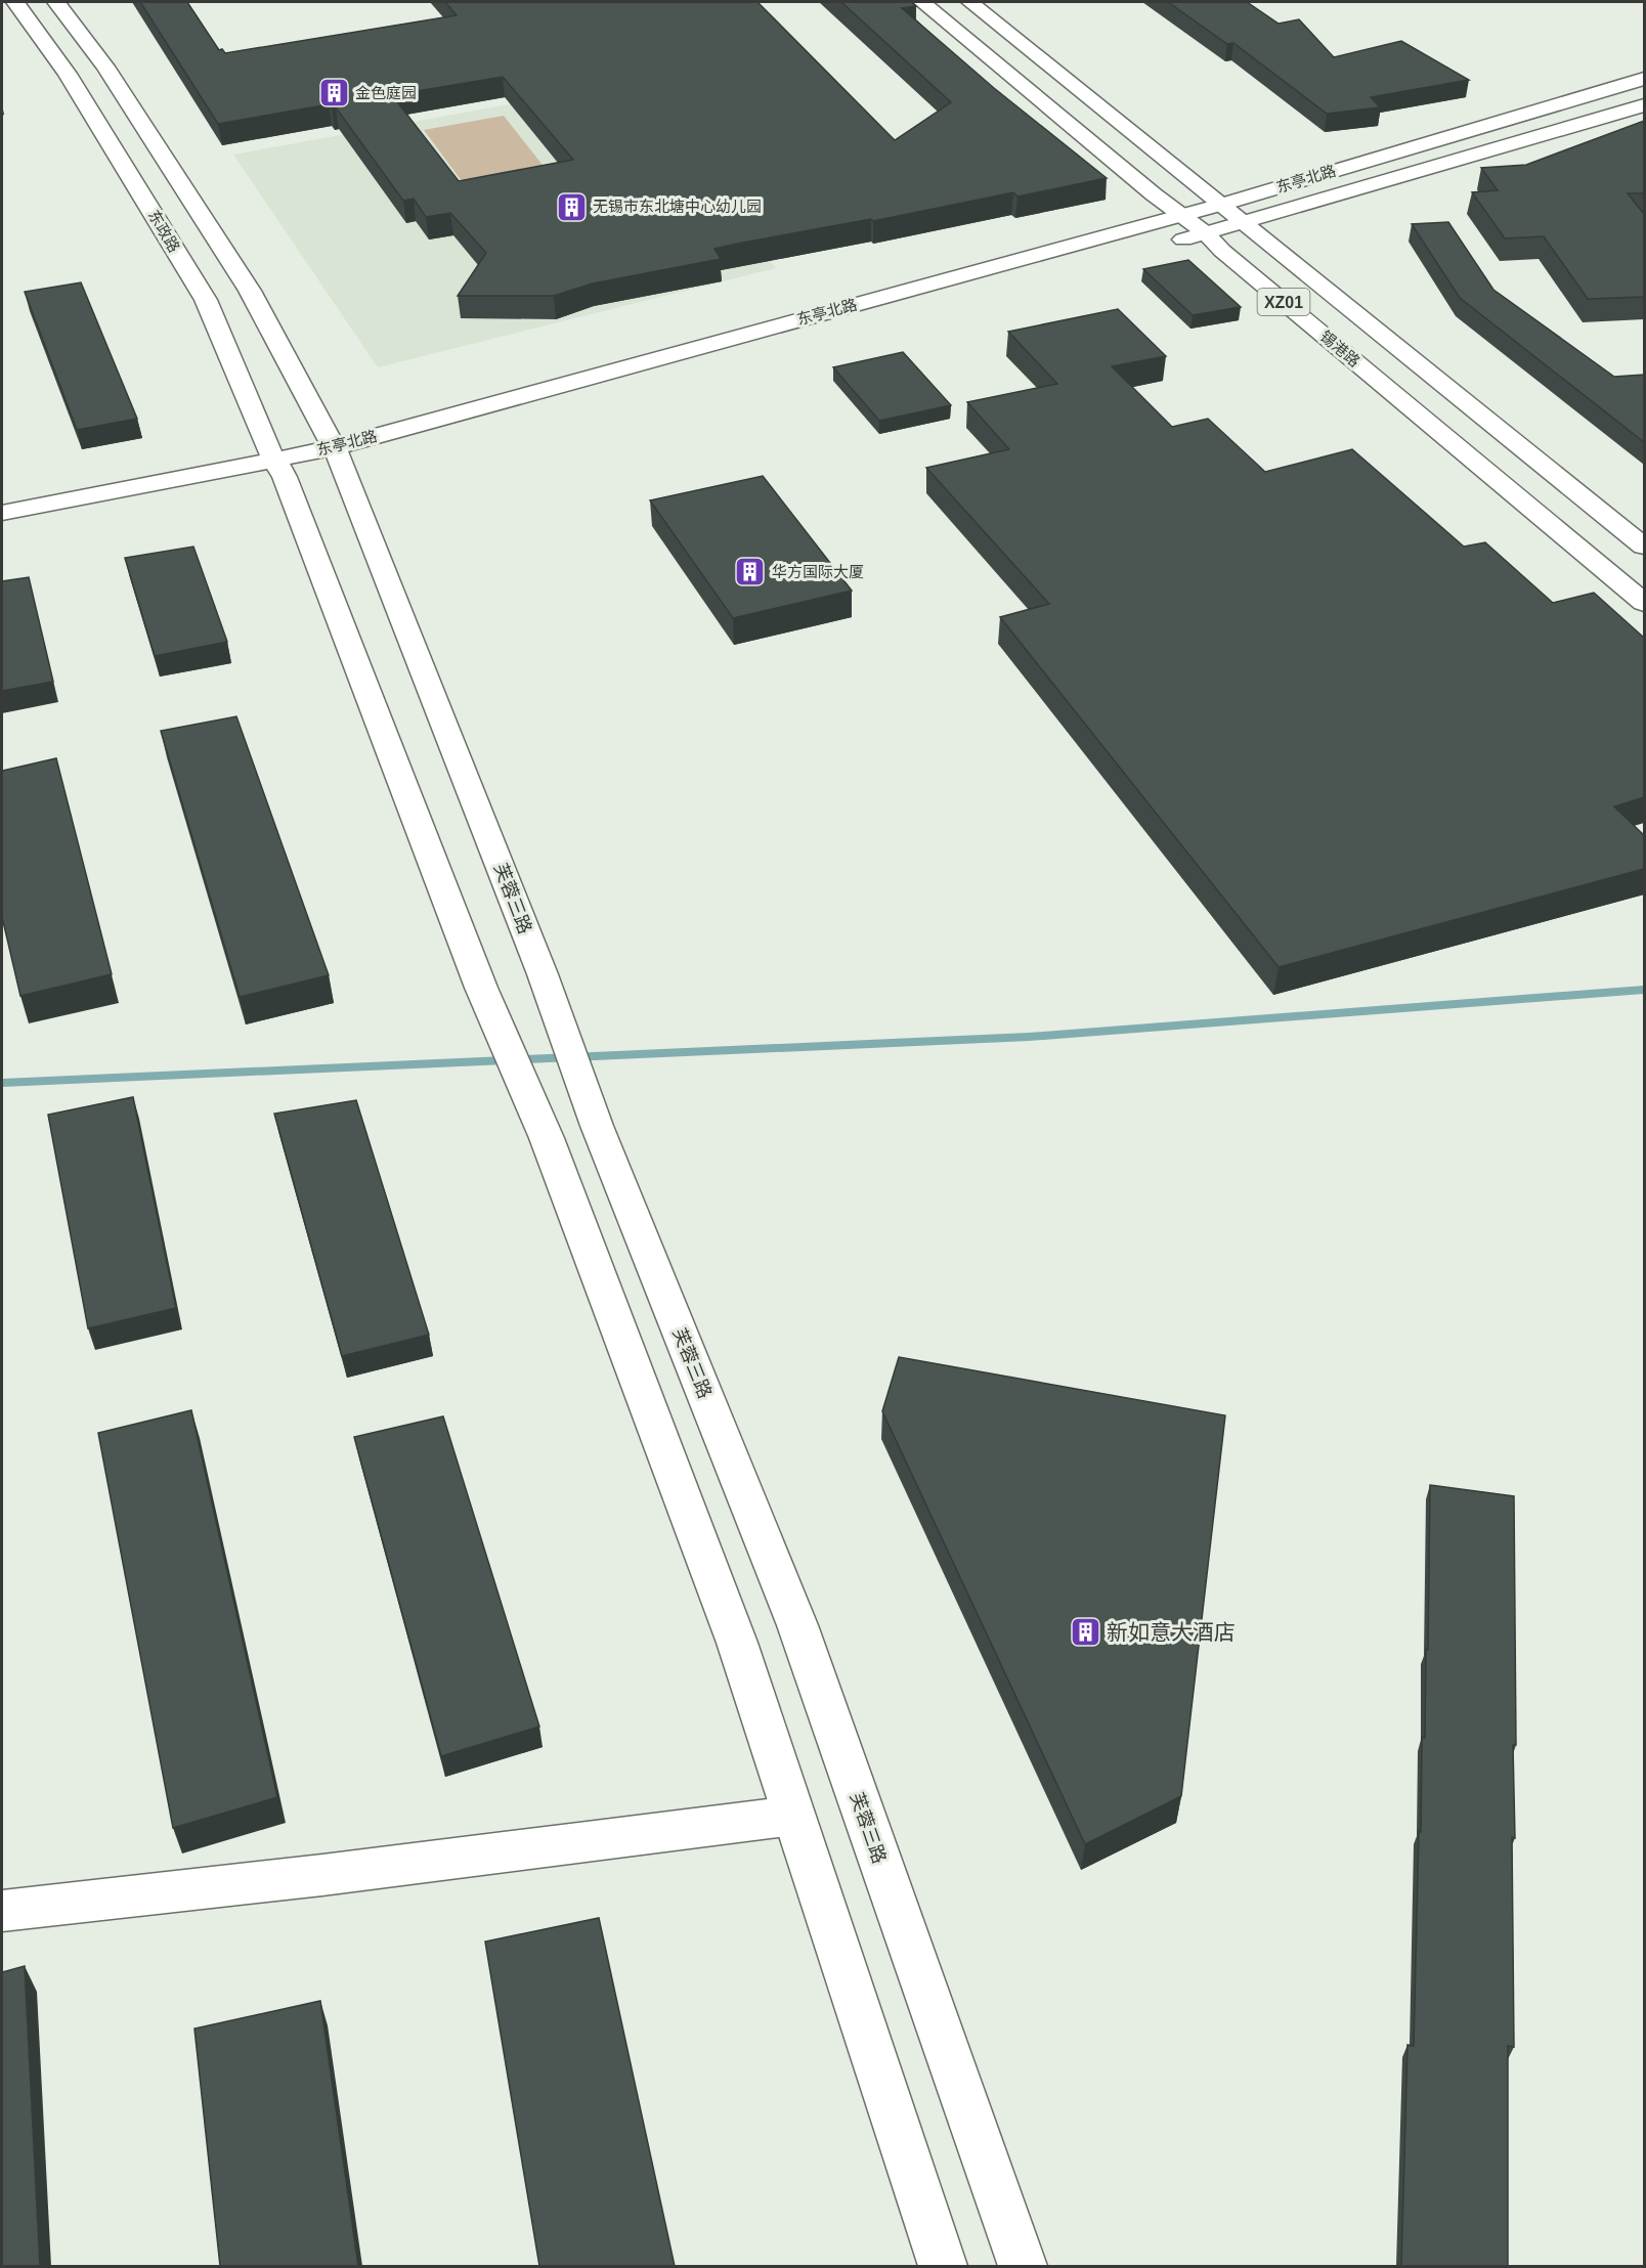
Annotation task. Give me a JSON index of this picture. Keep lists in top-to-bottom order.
{
  "streets": {
    "main road": [
      "东亭北路",
      "东政路",
      "XZ01",
      "锡港路",
      "芙蓉三路"
    ]
  },
  "crossings": [
    ["东亭北路", "东政路"],
    ["东亭北路", "XZ01"],
    ["东亭北路", "锡港路"],
    ["东亭北路", "芙蓉三路"]
  ],
  "places": {
    "building": [
      "金色庭园",
      "无锡市东北塘中心幼儿园",
      "华方国际大厦",
      "新如意大酒店"
    ]
  }
}
